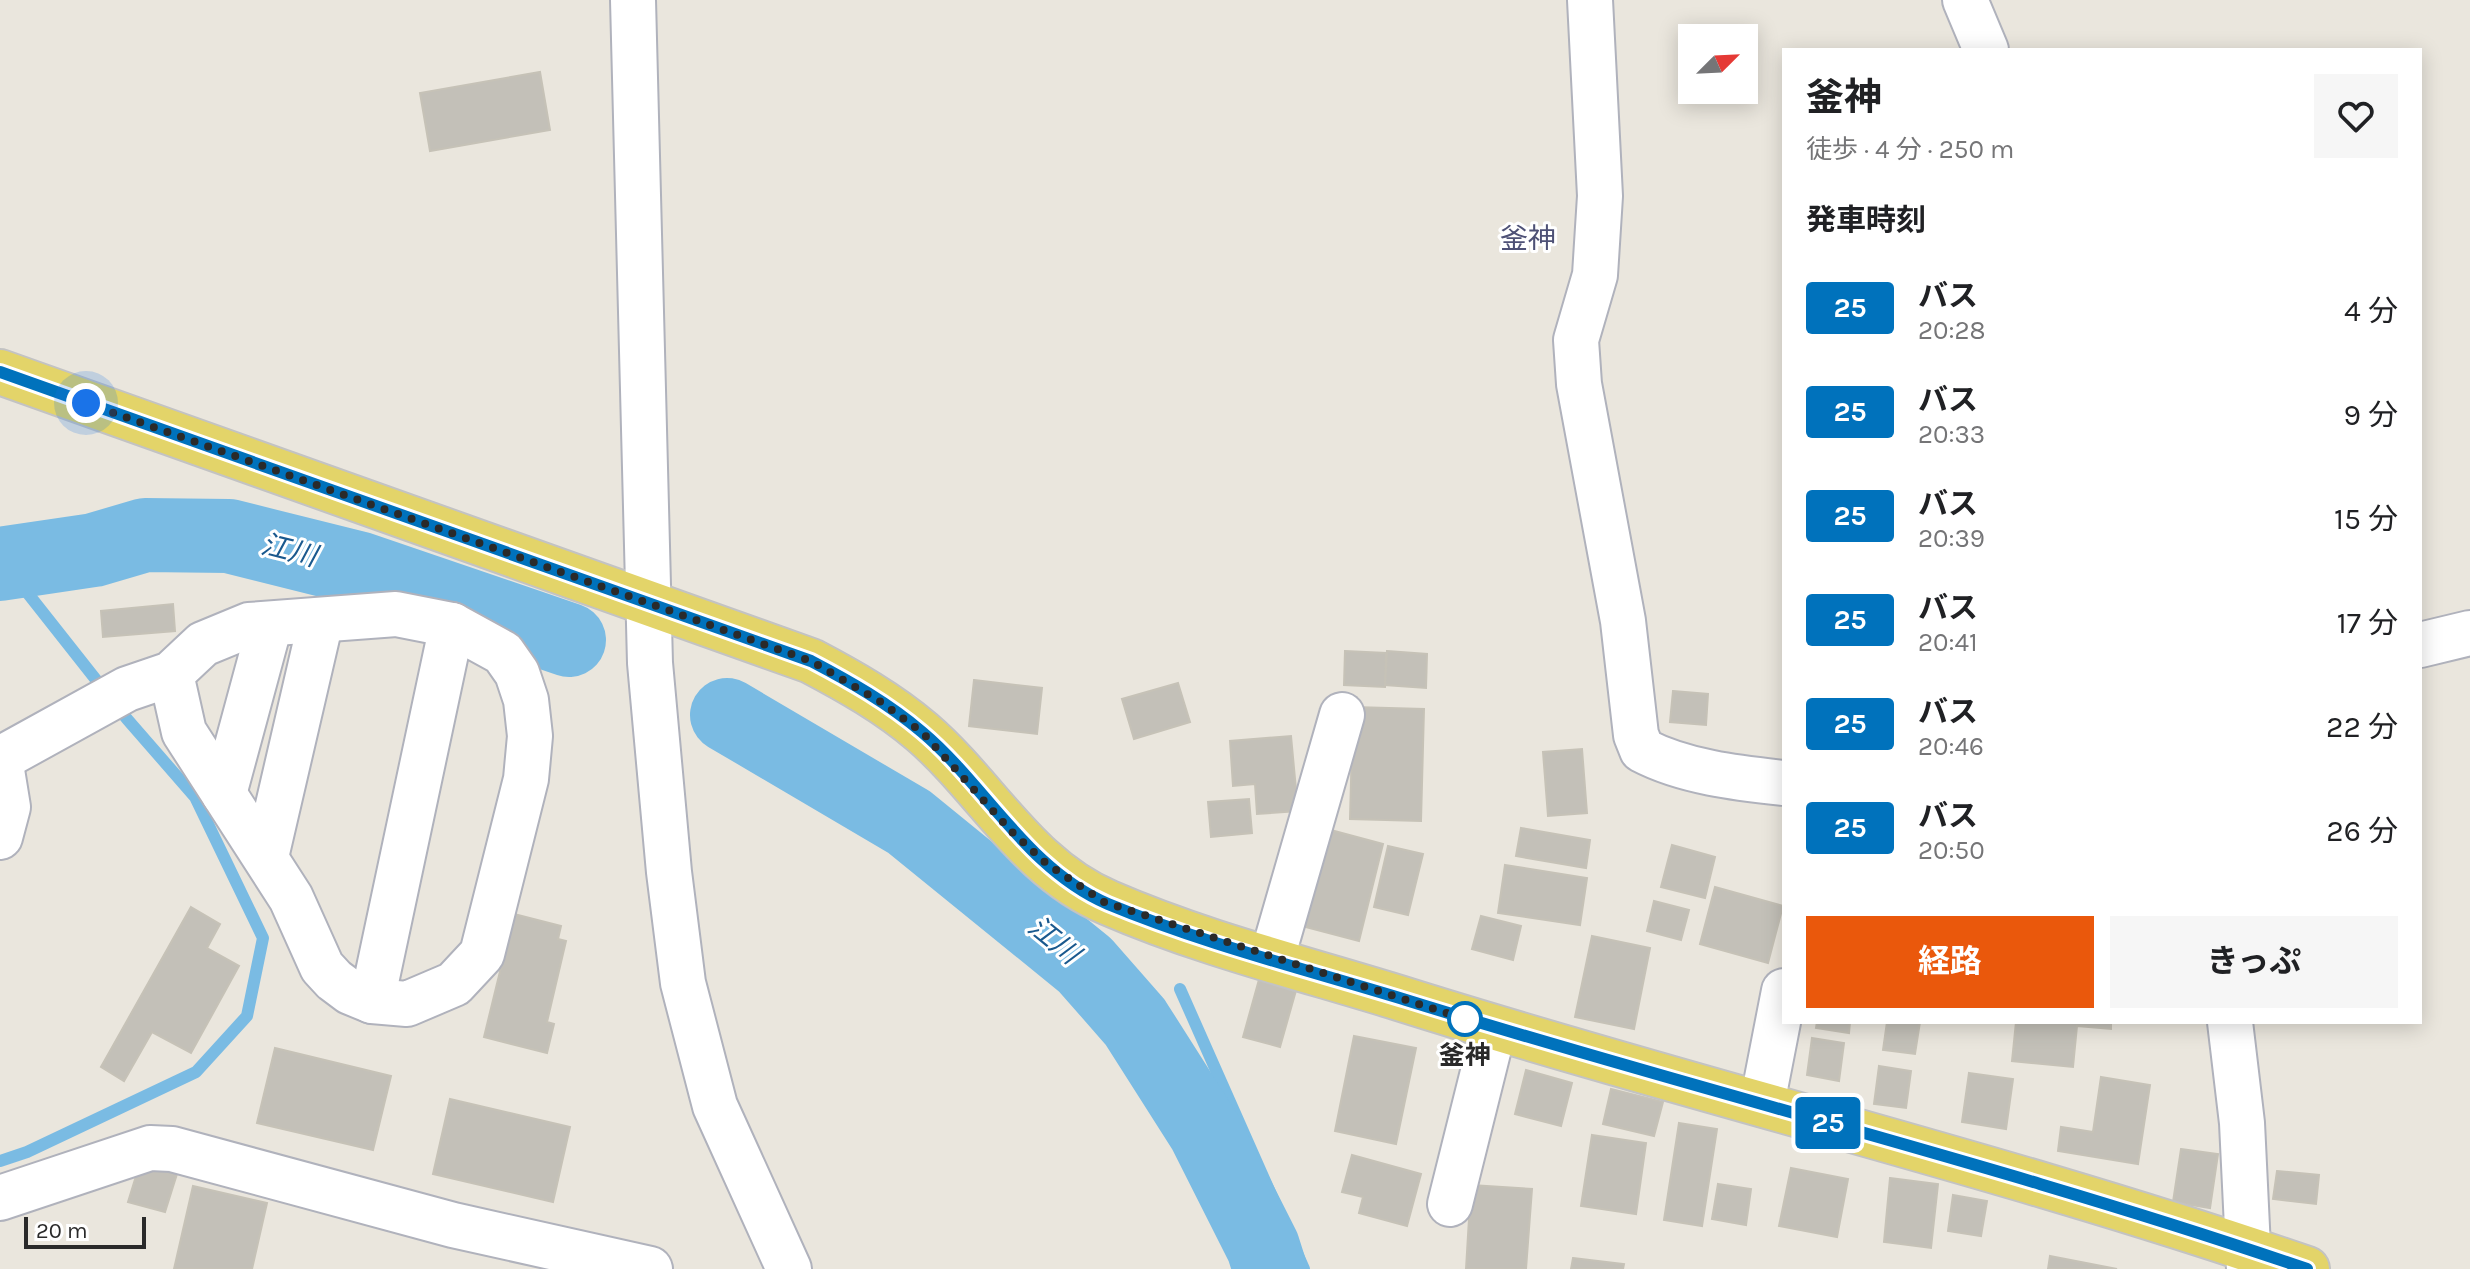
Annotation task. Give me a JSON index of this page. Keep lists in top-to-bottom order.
{
  "districts": ["釜神"],
  "water": ["江川"],
  "places": ["釜神"],
  "lines": ["bus line 25"],
  "scale_bar": "20 m",
  "north": "top right",
  "page": {
    "on_map": "25",
    "heading": [
      ["釜神", "徒歩 · 4 分 · 250 m"],
      "発車時刻"
    ],
    "list": [
      {
        "mark": "25",
        "name": "バス",
        "note": "20:28",
        "value": "4 分"
      },
      {
        "mark": "25",
        "name": "バス",
        "note": "20:33",
        "value": "9 分"
      },
      {
        "mark": "25",
        "name": "バス",
        "note": "20:39",
        "value": "15 分"
      },
      {
        "mark": "25",
        "name": "バス",
        "note": "20:41",
        "value": "17 分"
      },
      {
        "mark": "25",
        "name": "バス",
        "note": "20:46",
        "value": "22 分"
      },
      {
        "mark": "25",
        "name": "バス",
        "note": "20:50",
        "value": "26 分"
      }
    ],
    "buttons": ["経路", "きっぷ"],
    "scale": "20 m"
  }
}
